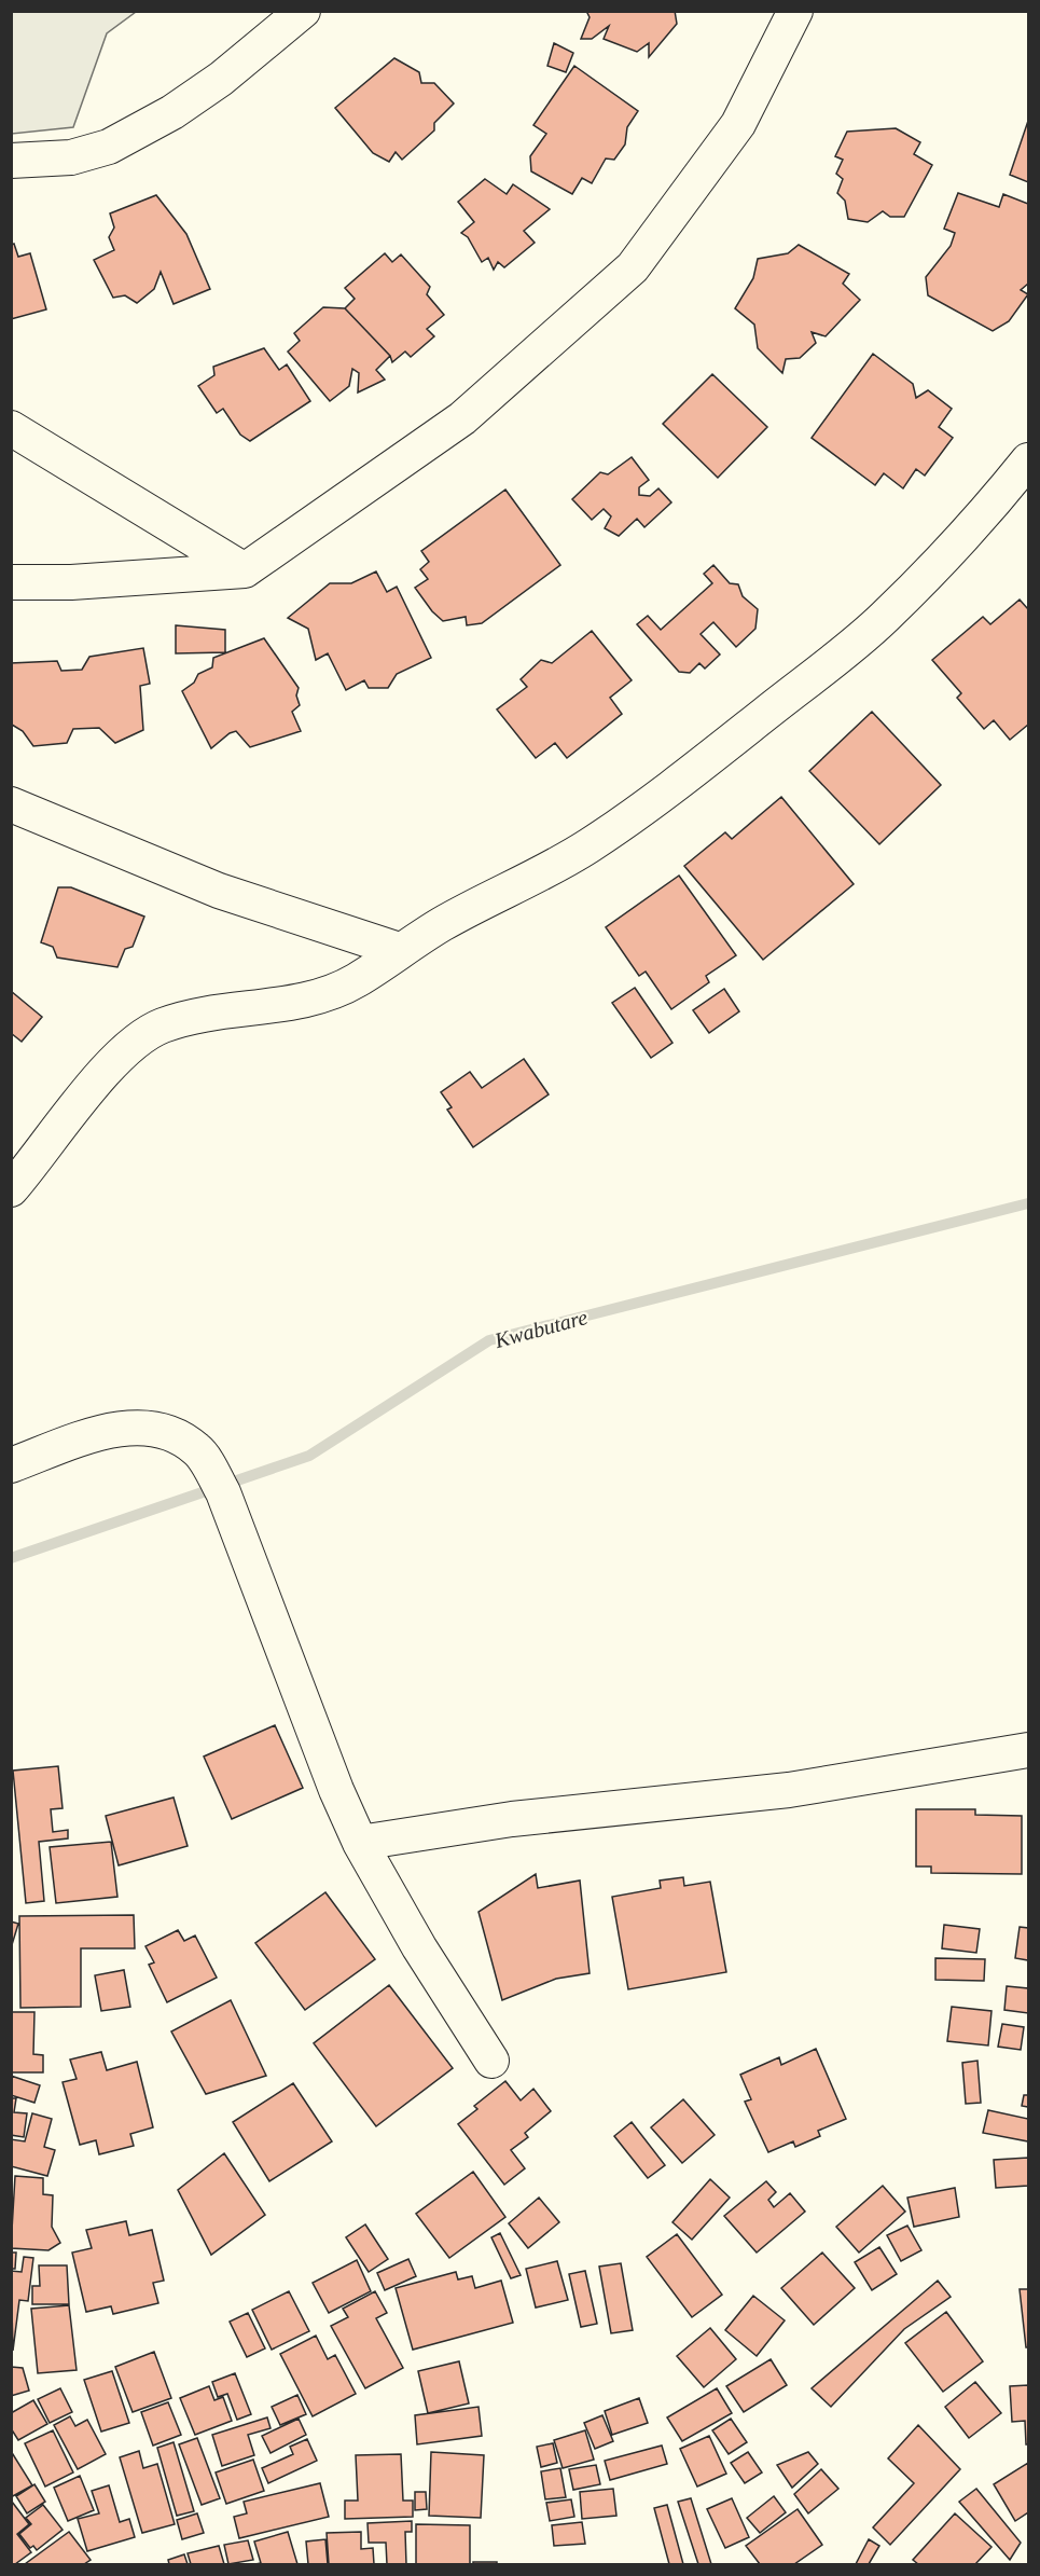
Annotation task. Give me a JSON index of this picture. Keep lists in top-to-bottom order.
{
  "water": ["Kwabutare"]
}
